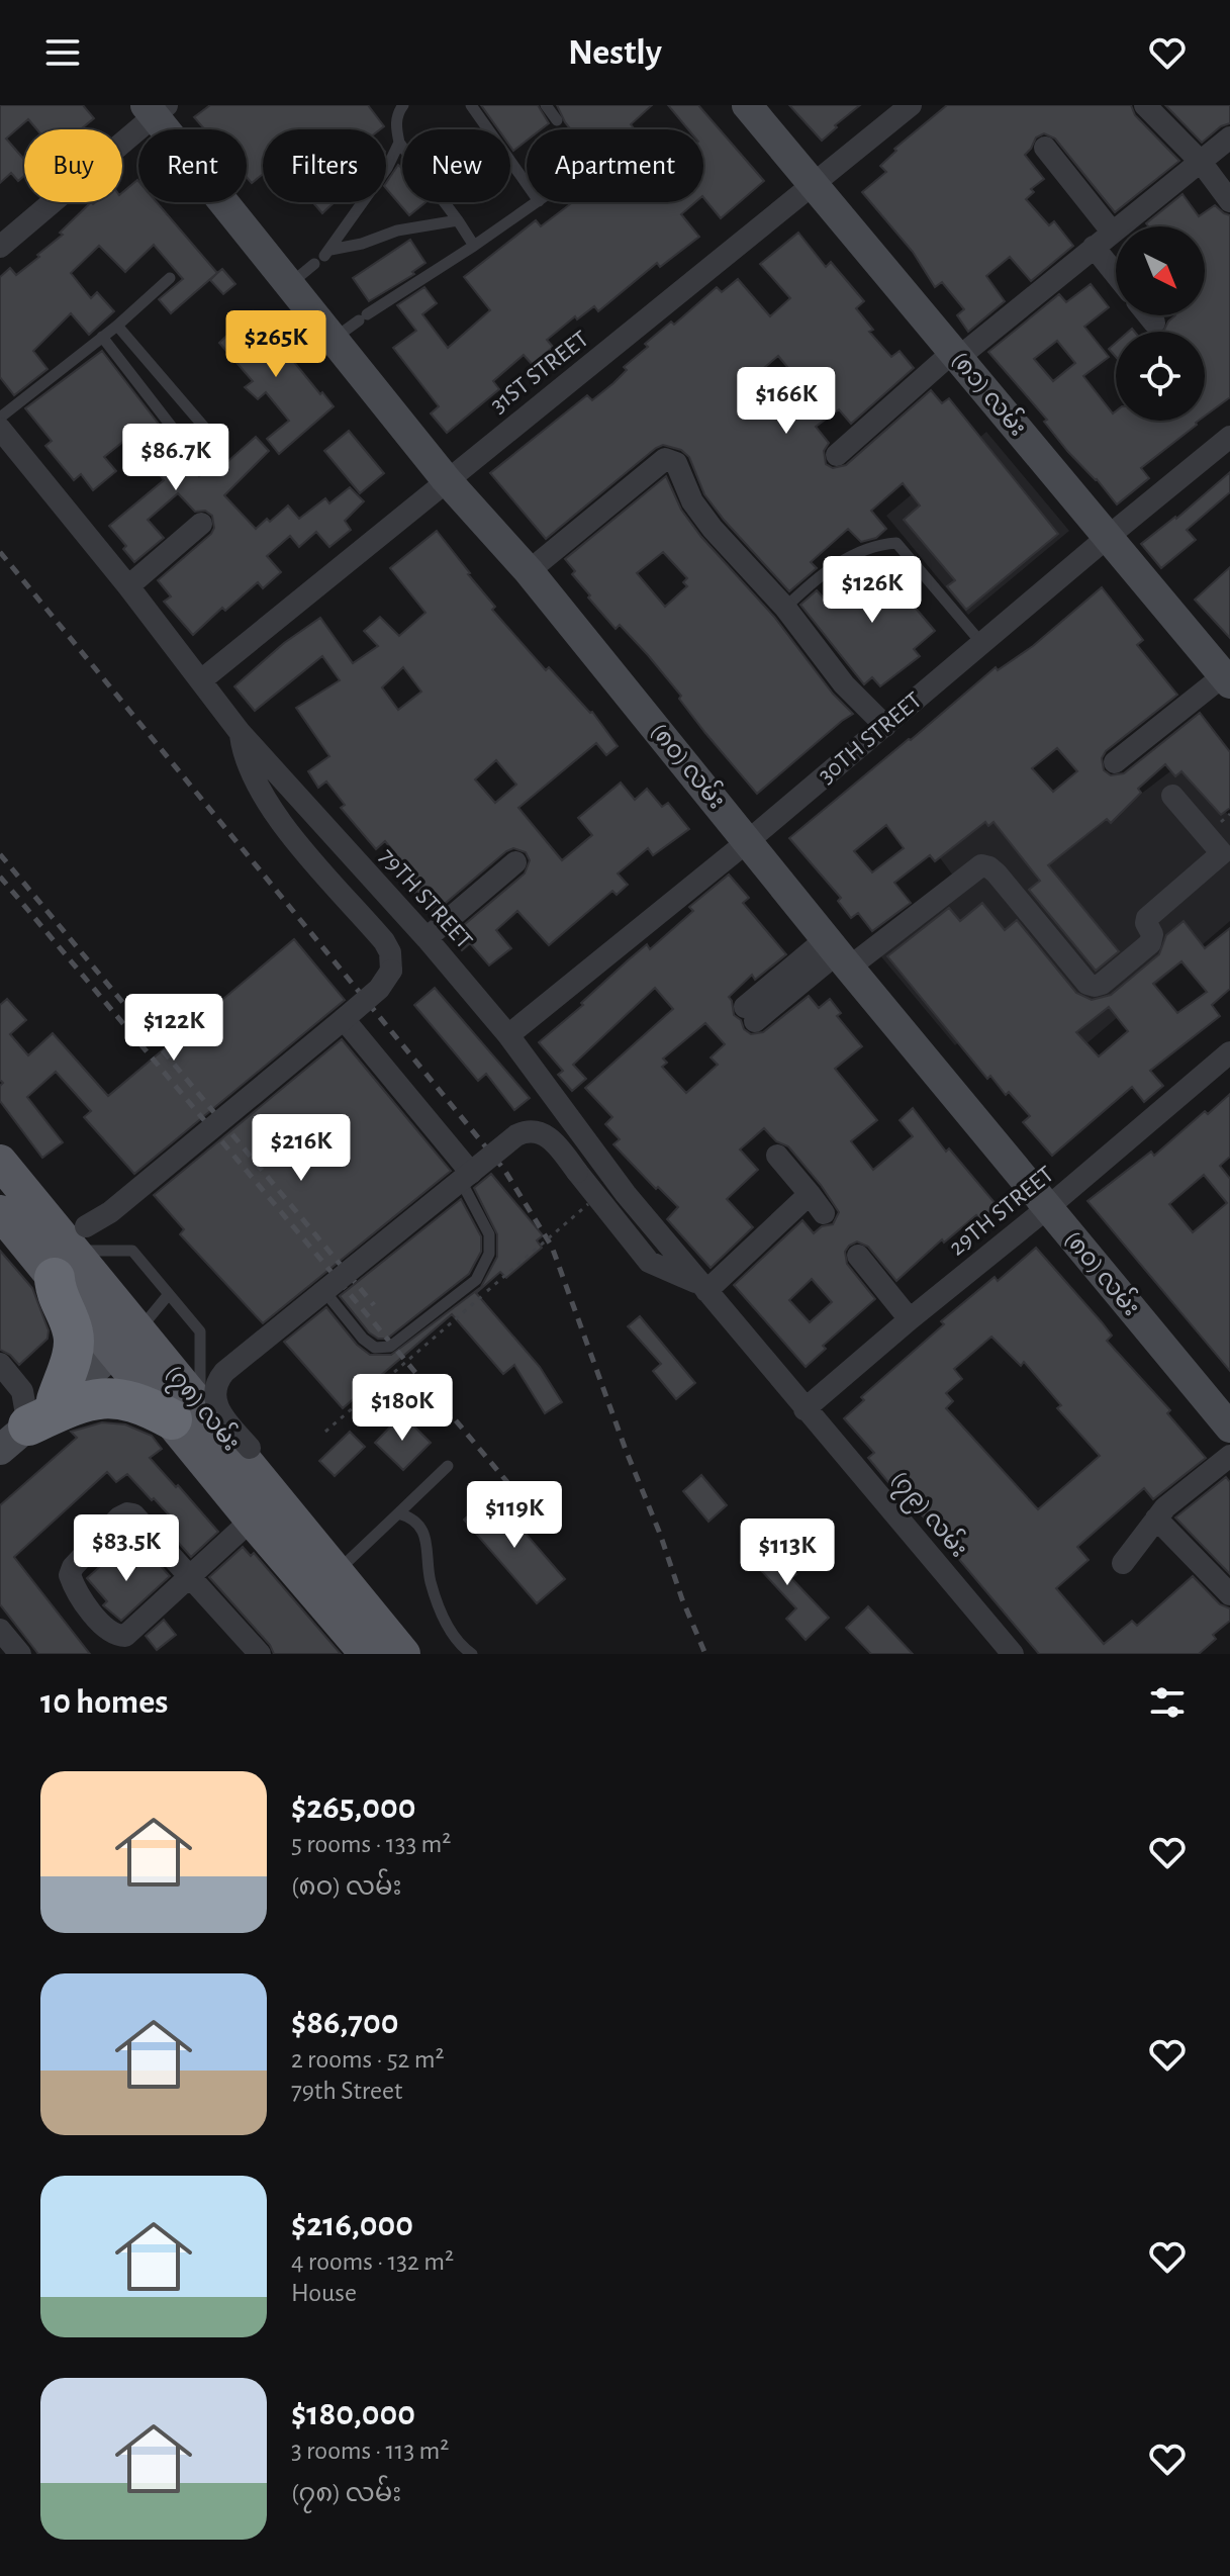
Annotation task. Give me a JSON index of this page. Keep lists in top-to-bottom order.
{
  "streets": {
    "main road": ["(၈၁) လမ်း", "(၈၀) လမ်း", "(၇၈) လမ်း"],
    "street": [
      "31ST STREET",
      "30TH STREET",
      "79TH STREET",
      "29TH STREET",
      "(၇၉) လမ်း"
    ]
  },
  "crossings": [
    ["31ST STREET", "(၈၁) လမ်း"],
    ["31ST STREET", "(၈၀) လမ်း"],
    ["31ST STREET", "79TH STREET"],
    ["(၈၁) လမ်း", "30TH STREET"],
    ["30TH STREET", "(၈၀) လမ်း"],
    ["30TH STREET", "79TH STREET"],
    ["(၈၀) လမ်း", "29TH STREET"],
    ["79TH STREET", "29TH STREET"],
    ["79TH STREET", "(၇၉) လမ်း"],
    ["29TH STREET", "(၇၉) လမ်း"]
  ],
  "north": "bottom right",
  "page": {
    "header": "Nestly",
    "chip": [
      "Buy",
      "Rent",
      "Filters",
      "New",
      "Apartment"
    ],
    "price": [
      "$265K",
      "$166K",
      "$86.7K",
      "$126K",
      "$122K",
      "$216K",
      "$180K",
      "$119K",
      "$83.5K",
      "$113K"
    ],
    "heading": "10 homes",
    "list": [
      {
        "name": "$265,000",
        "note": "5 rooms · 133 m² · (၈၀) လမ်း"
      },
      {
        "name": "$86,700",
        "note": "2 rooms · 52 m² · 79th Street"
      },
      {
        "name": "$216,000",
        "note": "4 rooms · 132 m² · House"
      },
      {
        "name": "$180,000",
        "note": "3 rooms · 113 m² · (၇၈) လမ်း"
      }
    ]
  }
}
